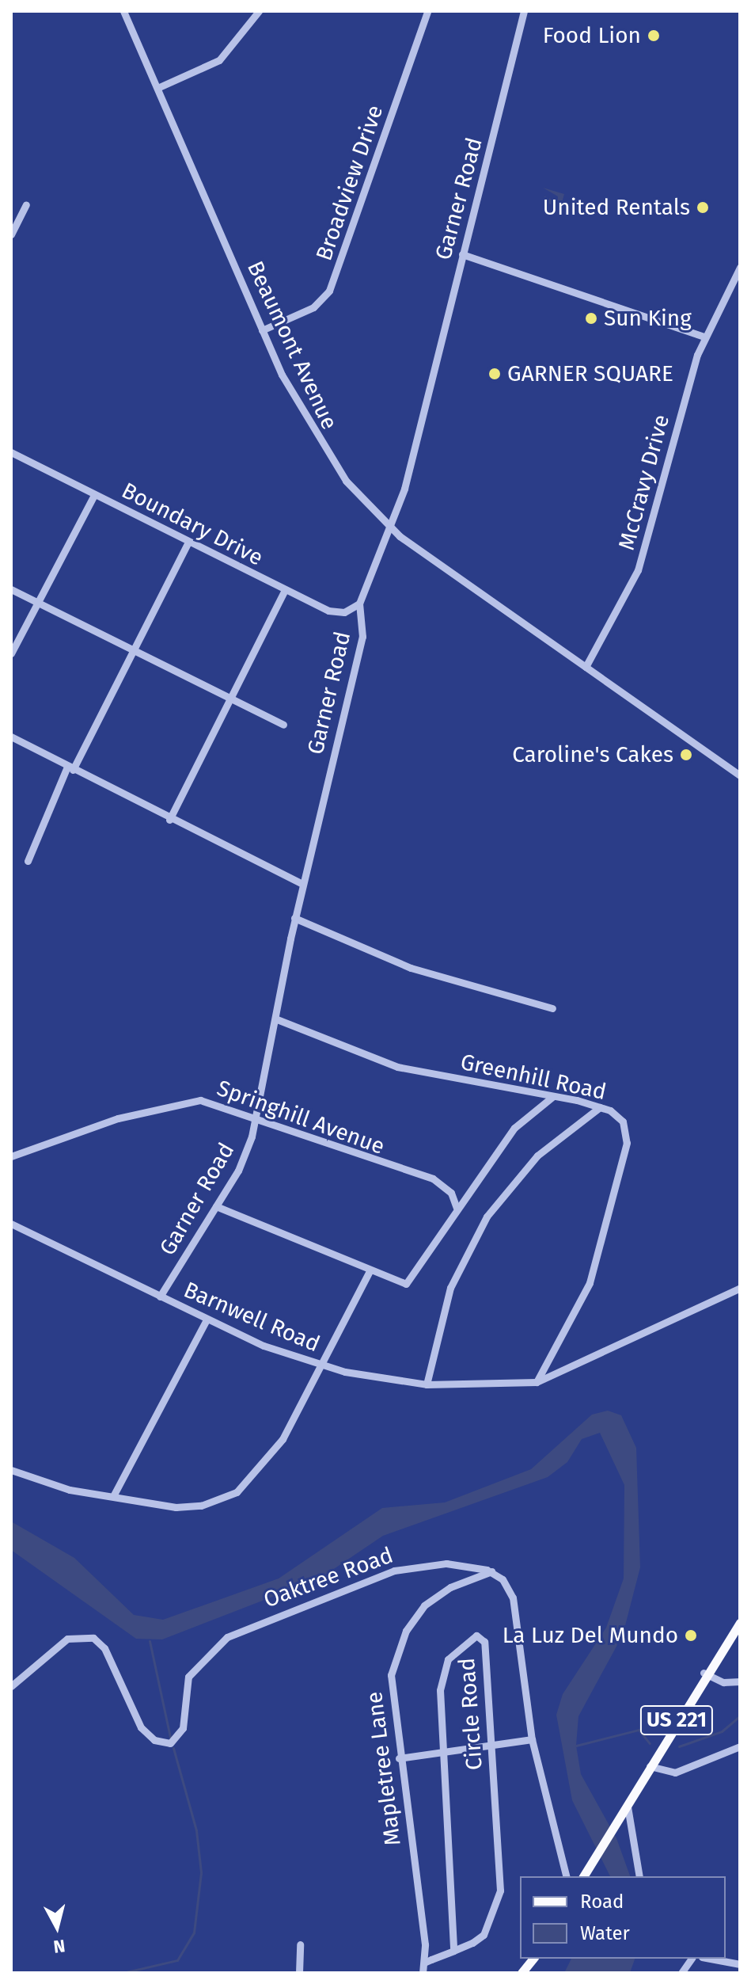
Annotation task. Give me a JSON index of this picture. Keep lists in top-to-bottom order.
{
  "streets": {
    "main road": ["US 221"],
    "street": [
      "Broadview Drive",
      "Garner Road",
      "Beaumont Avenue",
      "McCravy Drive",
      "Boundary Drive",
      "Greenhill Road",
      "Springhill Avenue",
      "Barnwell Road",
      "Oaktree Road",
      "Circle Road",
      "Mapletree Lane"
    ]
  },
  "crossings": [
    ["Broadview Drive", "Beaumont Avenue"],
    ["Garner Road", "Beaumont Avenue"],
    ["Garner Road", "Boundary Drive"],
    ["Garner Road", "Greenhill Road"],
    ["Garner Road", "Springhill Avenue"],
    ["Garner Road", "Barnwell Road"],
    ["Beaumont Avenue", "McCravy Drive"],
    ["Greenhill Road", "Barnwell Road"],
    ["Oaktree Road", "Mapletree Lane"],
    ["Circle Road", "Mapletree Lane"]
  ],
  "places": [
    "Food Lion",
    "United Rentals",
    "Sun King",
    "GARNER SQUARE",
    "Caroline's Cakes",
    "La Luz Del Mundo"
  ],
  "legend": ["Road", "Water"],
  "north": "bottom"
}
